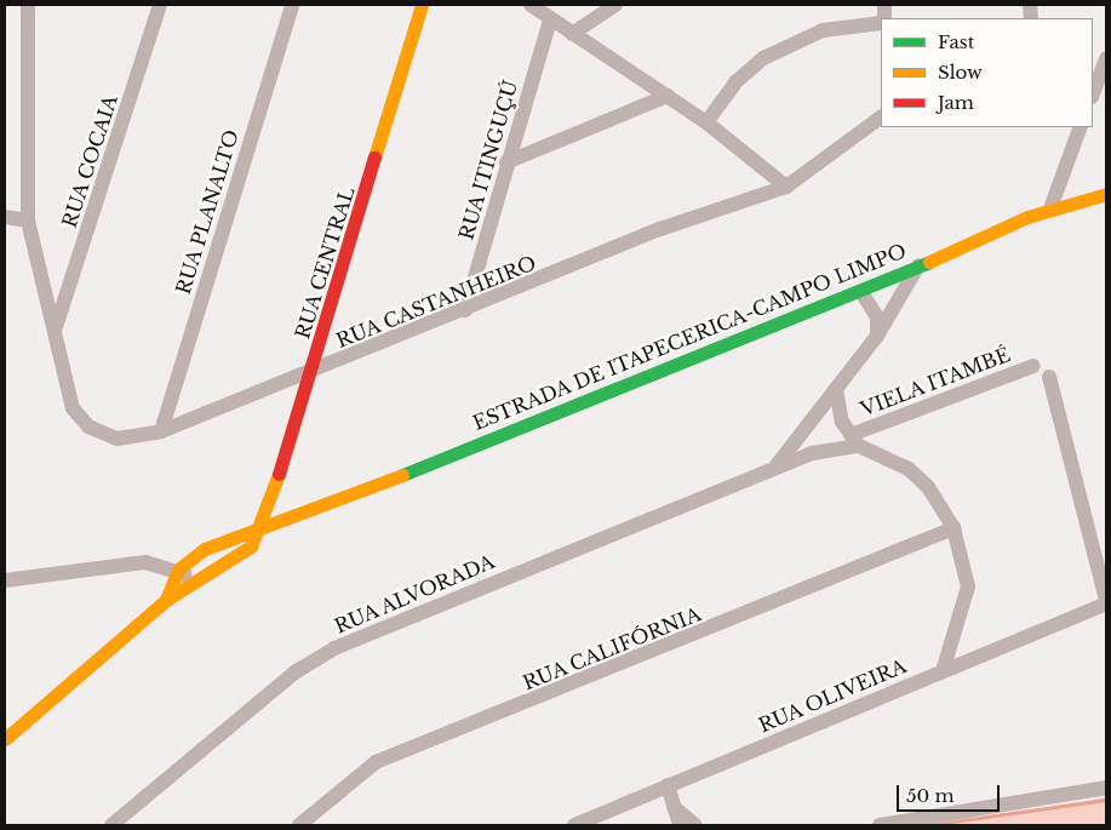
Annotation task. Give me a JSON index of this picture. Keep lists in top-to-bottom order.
{
  "streets": {
    "main road": ["RUA CENTRAL", "ESTRADA DE ITAPECERICA-CAMPO LIMPO"],
    "street": [
      "RUA ITINGUÇÚ",
      "RUA COCAIA",
      "RUA PLANALTO",
      "RUA CASTANHEIRO",
      "VIELA ITAMBÉ",
      "RUA ALVORADA",
      "RUA CALIFÓRNIA",
      "RUA OLIVEIRA"
    ]
  },
  "crossings": [
    ["RUA ITINGUÇÚ", "RUA CASTANHEIRO"],
    ["RUA COCAIA", "RUA CASTANHEIRO"],
    ["RUA PLANALTO", "RUA CASTANHEIRO"],
    ["RUA CENTRAL", "RUA CASTANHEIRO"],
    ["RUA CENTRAL", "ESTRADA DE ITAPECERICA-CAMPO LIMPO"],
    ["ESTRADA DE ITAPECERICA-CAMPO LIMPO", "RUA ALVORADA"],
    ["VIELA ITAMBÉ", "RUA ALVORADA"]
  ],
  "legend": ["Fast", "Slow", "Jam"],
  "scale_bar": "50 m"
}
